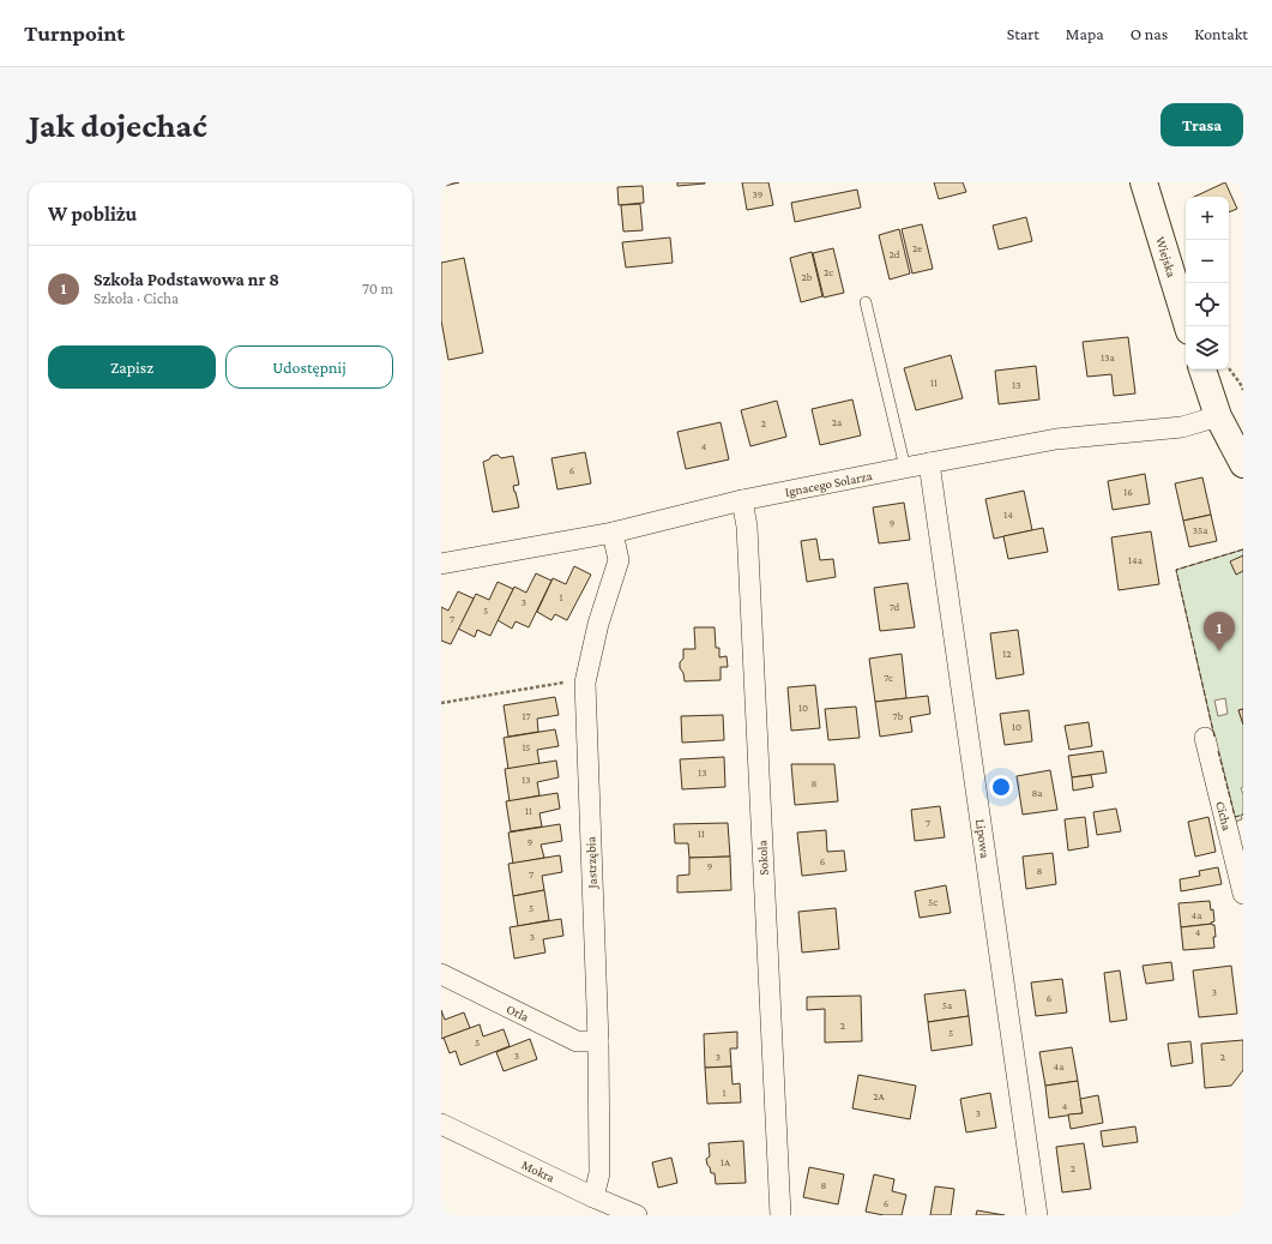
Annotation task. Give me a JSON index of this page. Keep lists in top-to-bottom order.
{
  "streets": {
    "street": [
      "Wiejska",
      "Ignacego Solarza",
      "Cicha",
      "Lipowa",
      "Sokola",
      "Jastrzębia",
      "Orla",
      "Mokra"
    ]
  },
  "crossings": [
    ["Ignacego Solarza", "Lipowa"],
    ["Ignacego Solarza", "Sokola"],
    ["Ignacego Solarza", "Jastrzębia"],
    ["Jastrzębia", "Orla"],
    ["Jastrzębia", "Mokra"]
  ],
  "house_numbers": [
    "39",
    "2e",
    "2d",
    "2c",
    "2b",
    "13a",
    "11",
    "13",
    "2a",
    "2",
    "4",
    "6",
    "16",
    "14",
    "9",
    "35a",
    "14a",
    "1",
    "3",
    "7d",
    "5",
    "7",
    "12",
    "7c",
    "10",
    "17",
    "7b",
    "10",
    "15",
    "13",
    "13",
    "8",
    "8a",
    "11",
    "7",
    "11",
    "9",
    "6",
    "9",
    "8",
    "7",
    "5c",
    "5",
    "4a",
    "4",
    "3",
    "3",
    "6",
    "5a",
    "2",
    "5",
    "5",
    "3",
    "3",
    "2",
    "4a",
    "1",
    "2A",
    "4",
    "3",
    "1A",
    "2",
    "8",
    "6"
  ],
  "page": {
    "header": "Turnpoint",
    "nav": [
      "Start",
      "Mapa",
      "O nas",
      "Kontakt"
    ],
    "buttons": [
      "Trasa",
      ["Zapisz", "Udostępnij"]
    ],
    "title": "Jak dojechać",
    "heading": "W pobliżu",
    "map_buttons": ["+", "−"],
    "list": [
      {
        "mark": "1",
        "name": "Szkoła Podstawowa nr 8",
        "note": "Szkoła · Cicha",
        "value": "70 m"
      }
    ],
    "pins": "1"
  }
}
